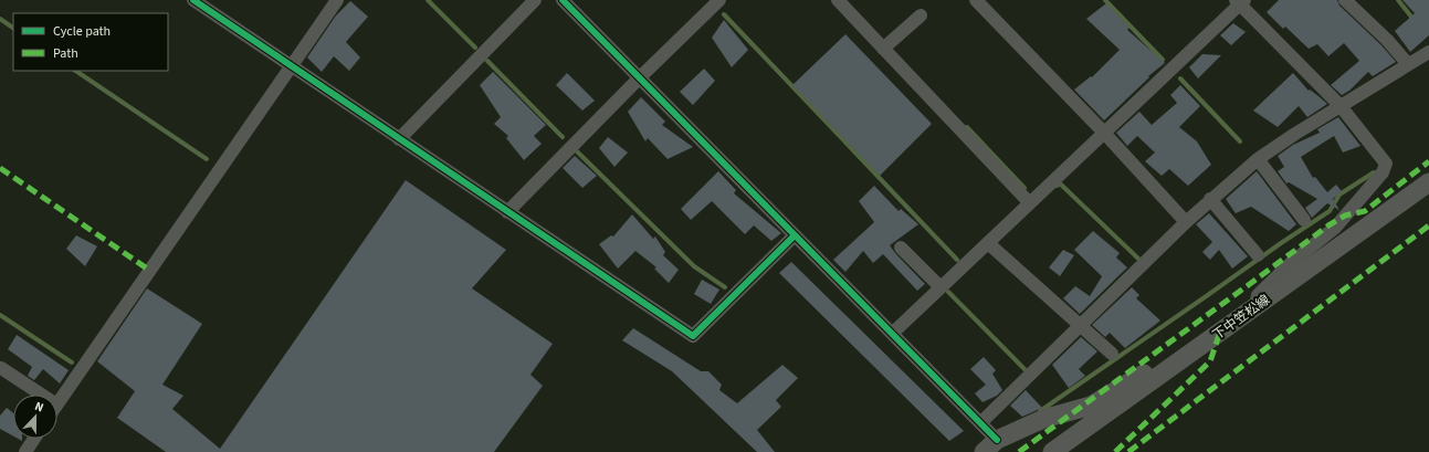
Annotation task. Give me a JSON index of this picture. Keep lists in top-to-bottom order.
{
  "streets": {
    "main road": ["下中笠松線"]
  },
  "legend": ["Cycle path", "Path"],
  "north": "top"
}
